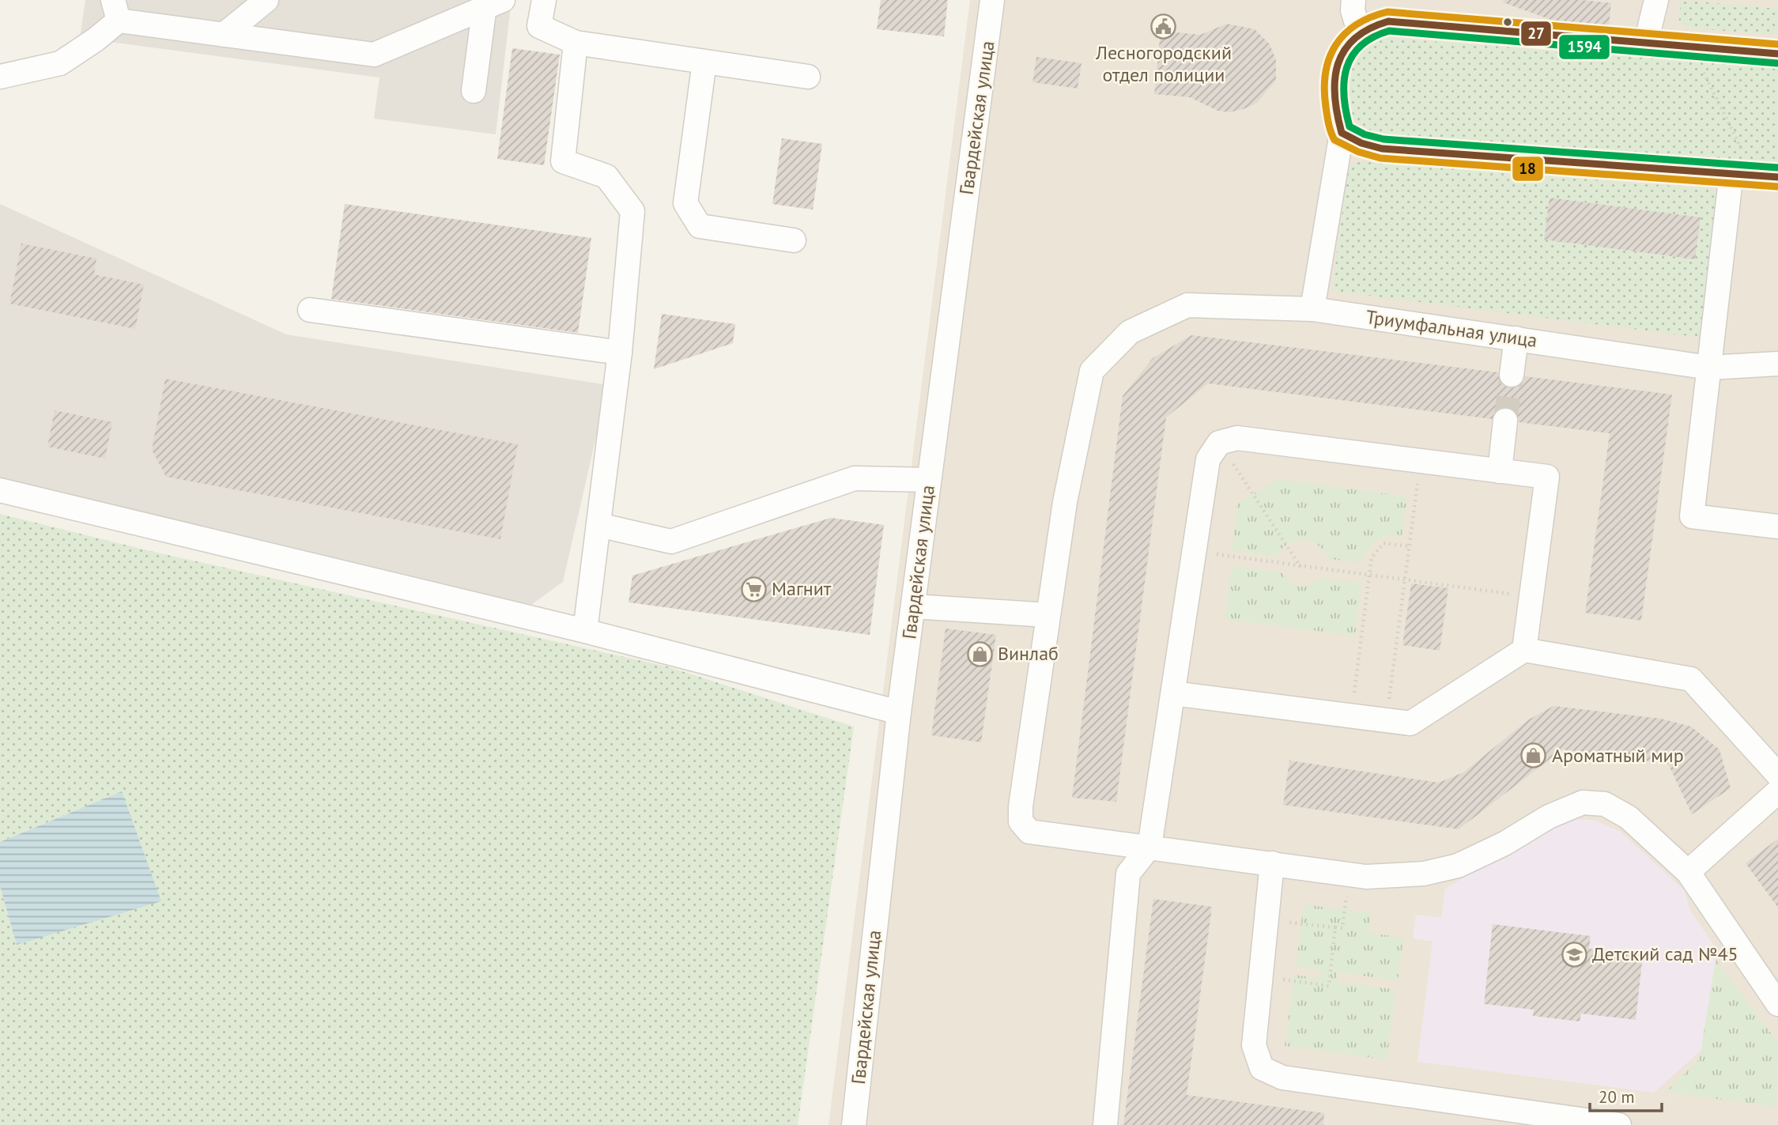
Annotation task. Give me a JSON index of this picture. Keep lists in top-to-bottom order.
{
  "streets": {
    "street": ["Гвардейская улица", "Триумфальная улица"]
  },
  "places": {
    "public building": ["Лесногородский отдел полиции"],
    "supermarket": ["Магнит"],
    "shop": ["Винлаб", "Ароматный мир"],
    "school or university": ["Детский сад №45"]
  },
  "lines": ["transit line 18", "transit line 27", "transit line 1594"],
  "scale_bar": "20 m"
}
